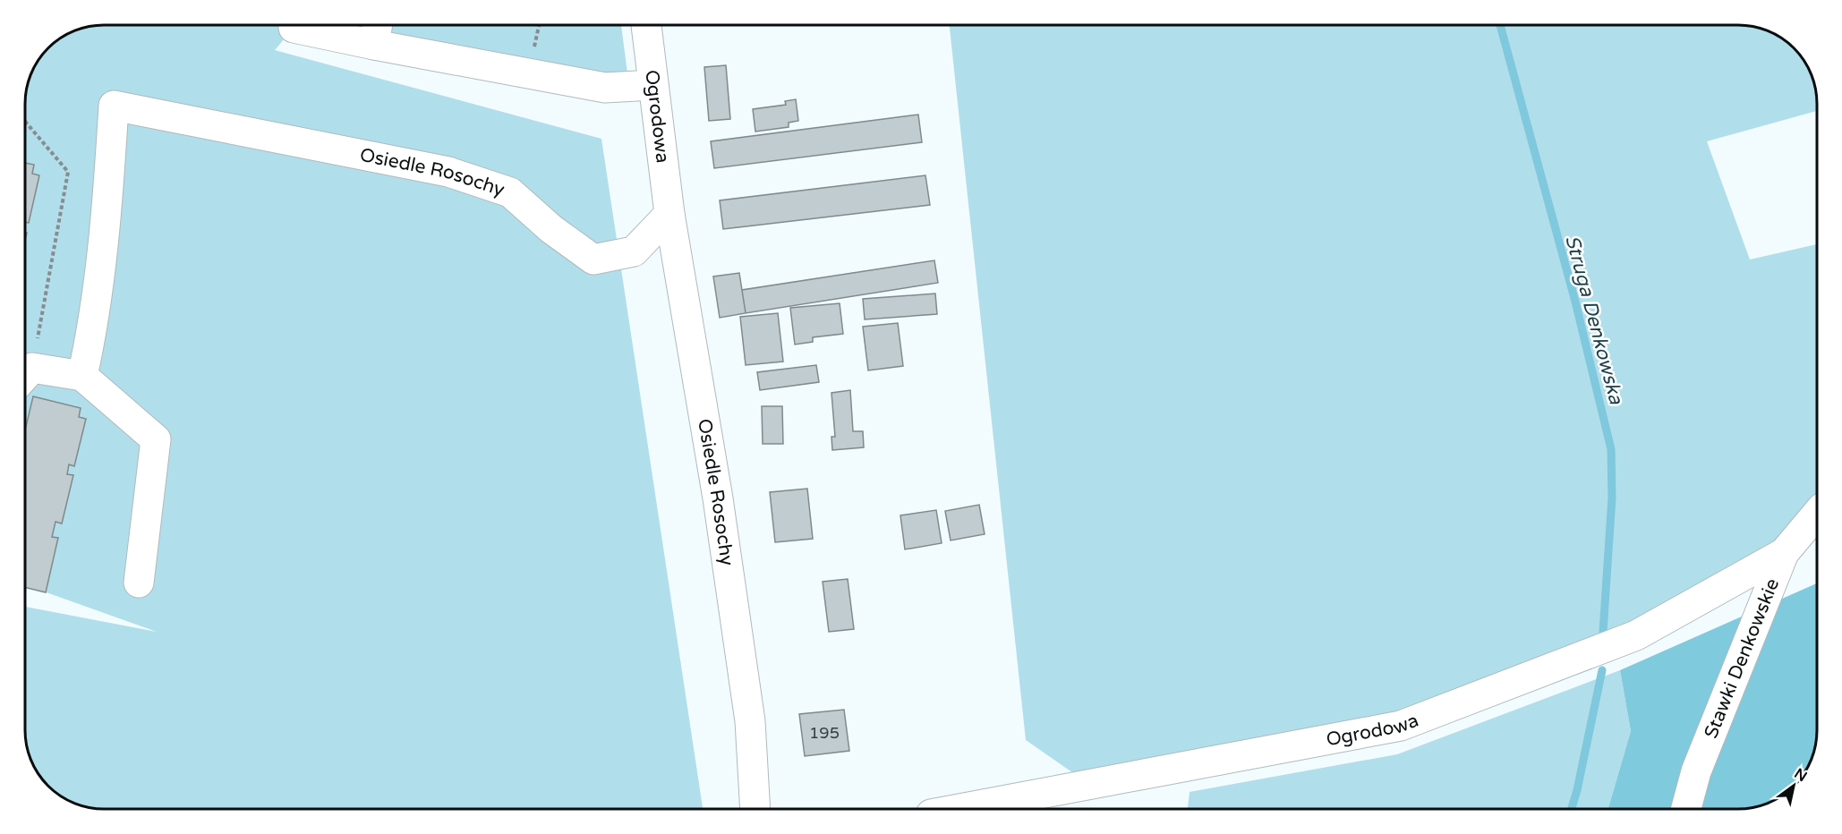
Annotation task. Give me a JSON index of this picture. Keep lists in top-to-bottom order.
{
  "streets": {
    "street": ["Ogrodowa", "Osiedle Rosochy", "Stawki Denkowskie"]
  },
  "crossings": [
    ["Ogrodowa", "Osiedle Rosochy"],
    ["Ogrodowa", "Stawki Denkowskie"]
  ],
  "water": ["Struga Denkowska"],
  "house_numbers": ["195"],
  "north": "top right"
}
